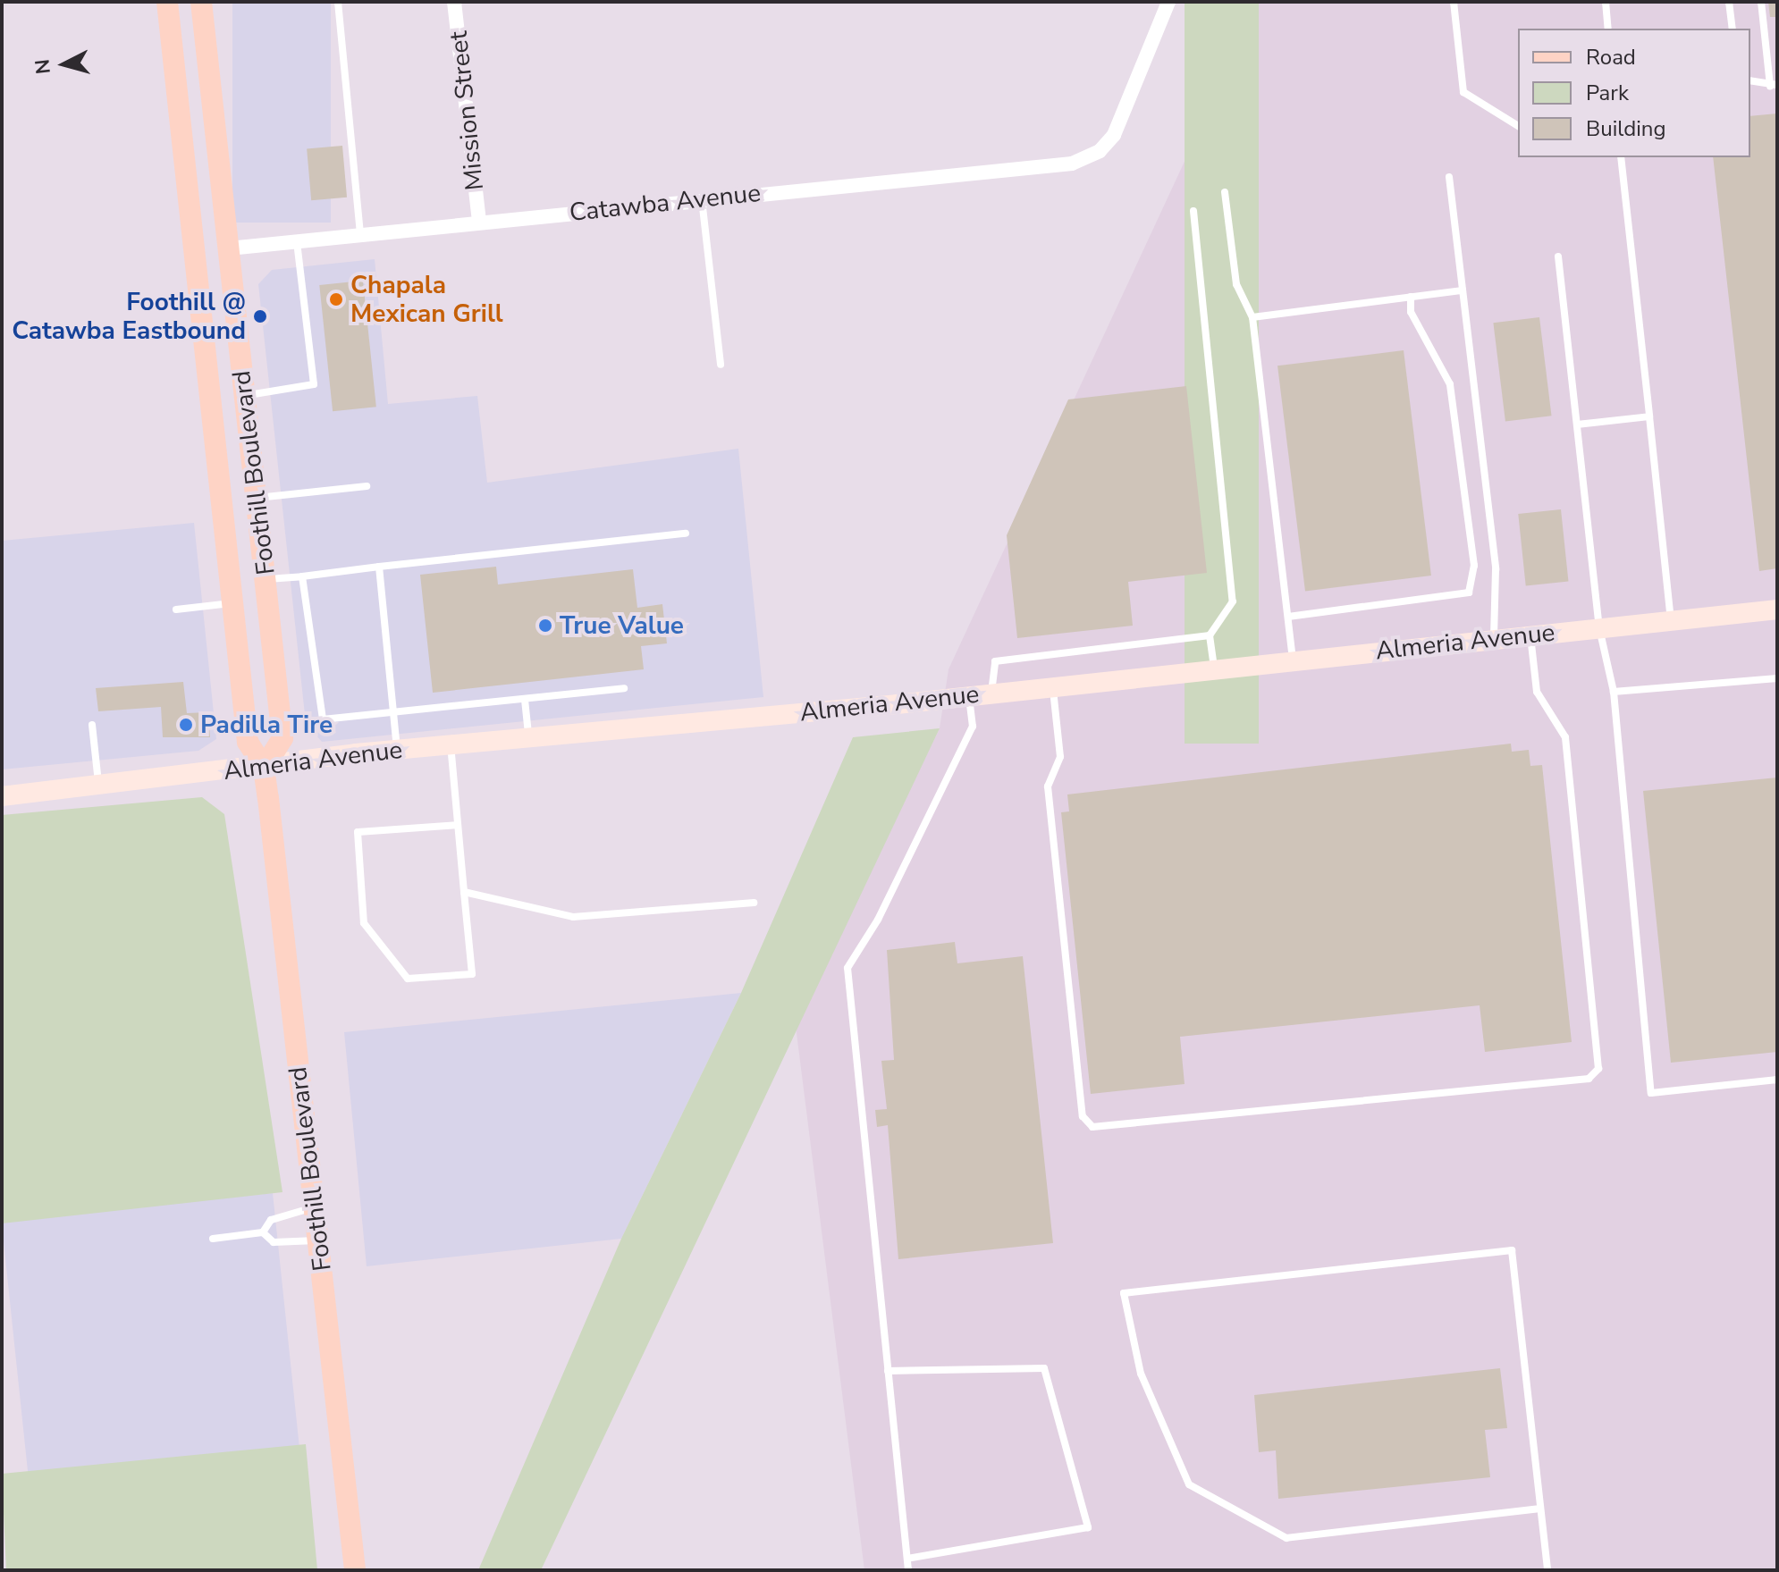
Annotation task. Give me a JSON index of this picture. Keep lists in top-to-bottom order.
{
  "streets": {
    "main road": ["Foothill Boulevard"],
    "street": ["Mission Street", "Catawba Avenue", "Almeria Avenue"]
  },
  "crossings": [
    ["Mission Street", "Catawba Avenue"],
    ["Catawba Avenue", "Foothill Boulevard"],
    ["Foothill Boulevard", "Almeria Avenue"]
  ],
  "places": [
    "Chapala Mexican Grill",
    "Foothill @ Catawba Eastbound",
    "True Value",
    "Padilla Tire"
  ],
  "legend": ["Road", "Park", "Building"],
  "north": "left"
}
